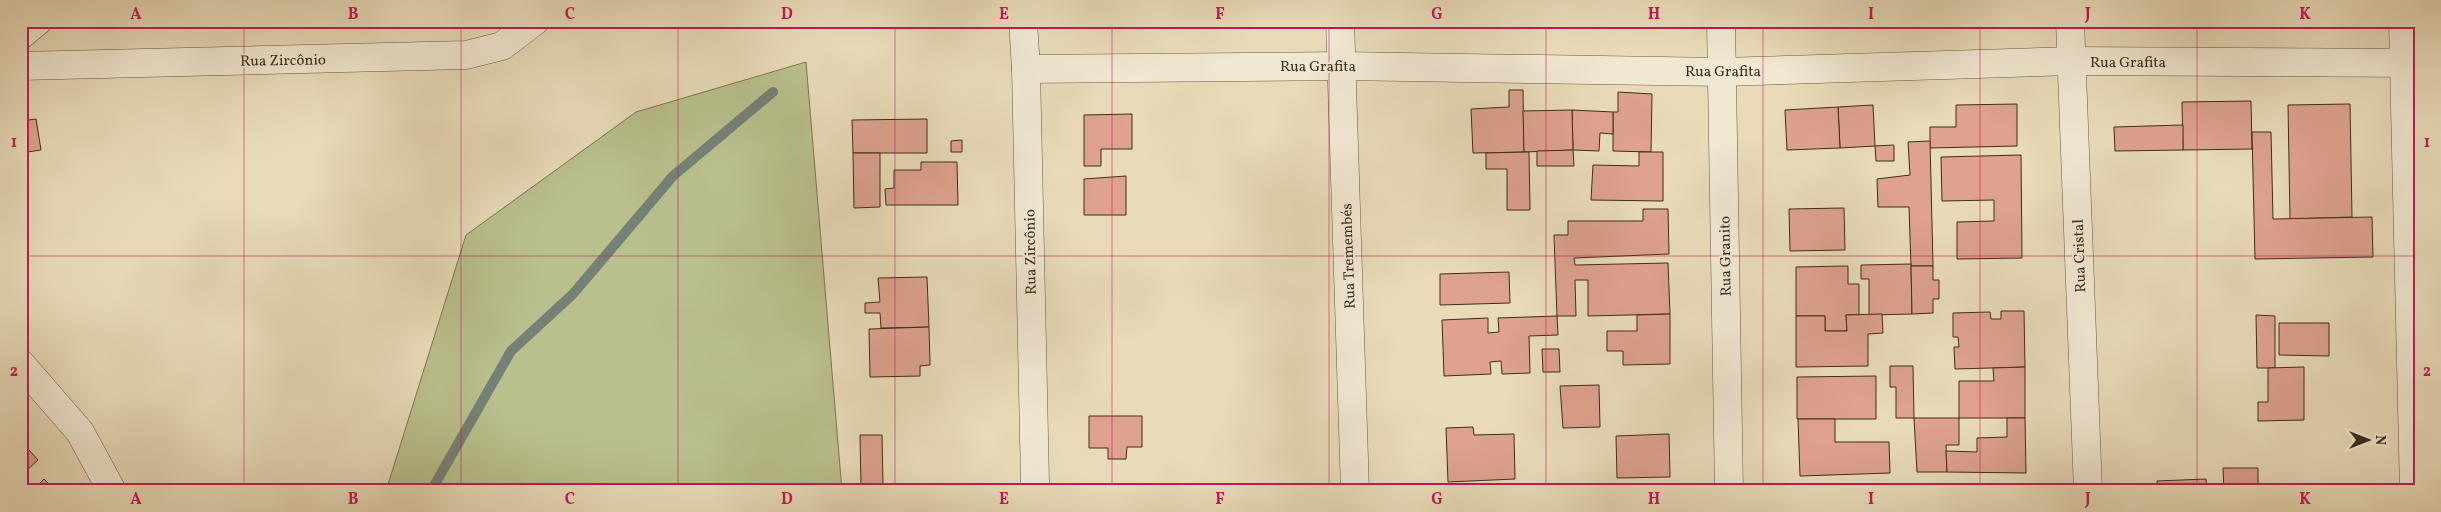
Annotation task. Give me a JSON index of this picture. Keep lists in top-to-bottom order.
{
  "streets": {
    "street": [
      "Rua Zircônio",
      "Rua Grafita",
      "Rua Tremembés",
      "Rua Granito",
      "Rua Cristal"
    ]
  },
  "crossings": [
    ["Rua Zircônio", "Rua Grafita"],
    ["Rua Grafita", "Rua Tremembés"],
    ["Rua Grafita", "Rua Granito"],
    ["Rua Grafita", "Rua Cristal"]
  ],
  "north": "right",
  "grid": {
    "columns": [
      "A",
      "B",
      "C",
      "D",
      "E",
      "F",
      "G",
      "H",
      "I",
      "J",
      "K"
    ],
    "rows": ["1", "2"]
  }
}
